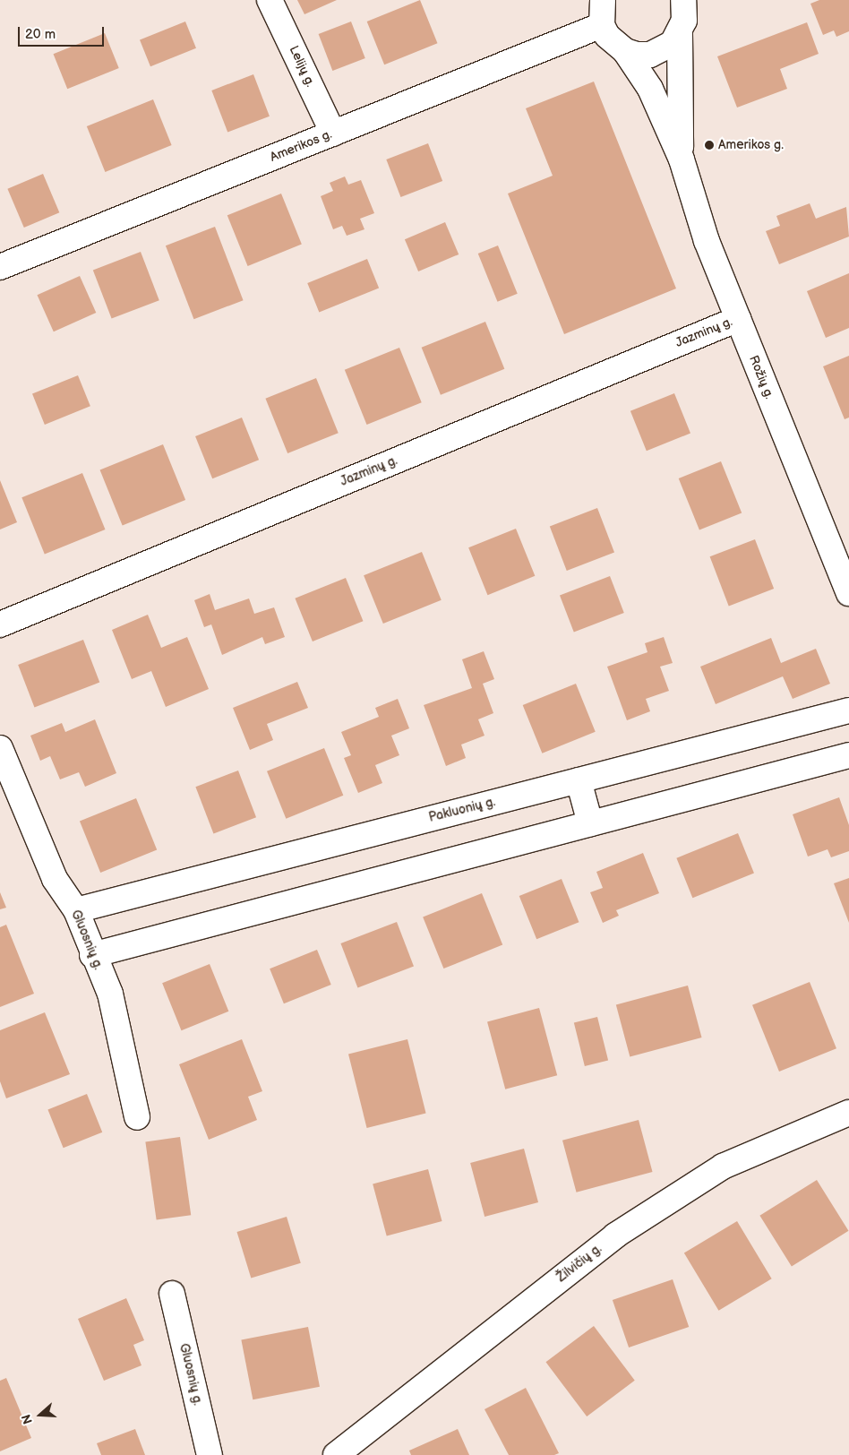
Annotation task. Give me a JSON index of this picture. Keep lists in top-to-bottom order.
{
  "streets": {
    "street": [
      "Lelijų g.",
      "Amerikos g.",
      "Jazminų g.",
      "Rožių g.",
      "Pakluonių g.",
      "Gluosnių g.",
      "Žilvičių g."
    ]
  },
  "crossings": [
    ["Lelijų g.", "Amerikos g."],
    ["Amerikos g.", "Rožių g."],
    ["Jazminų g.", "Rožių g."],
    ["Pakluonių g.", "Gluosnių g."]
  ],
  "places": ["Amerikos g."],
  "scale_bar": "20 m",
  "north": "left"
}
